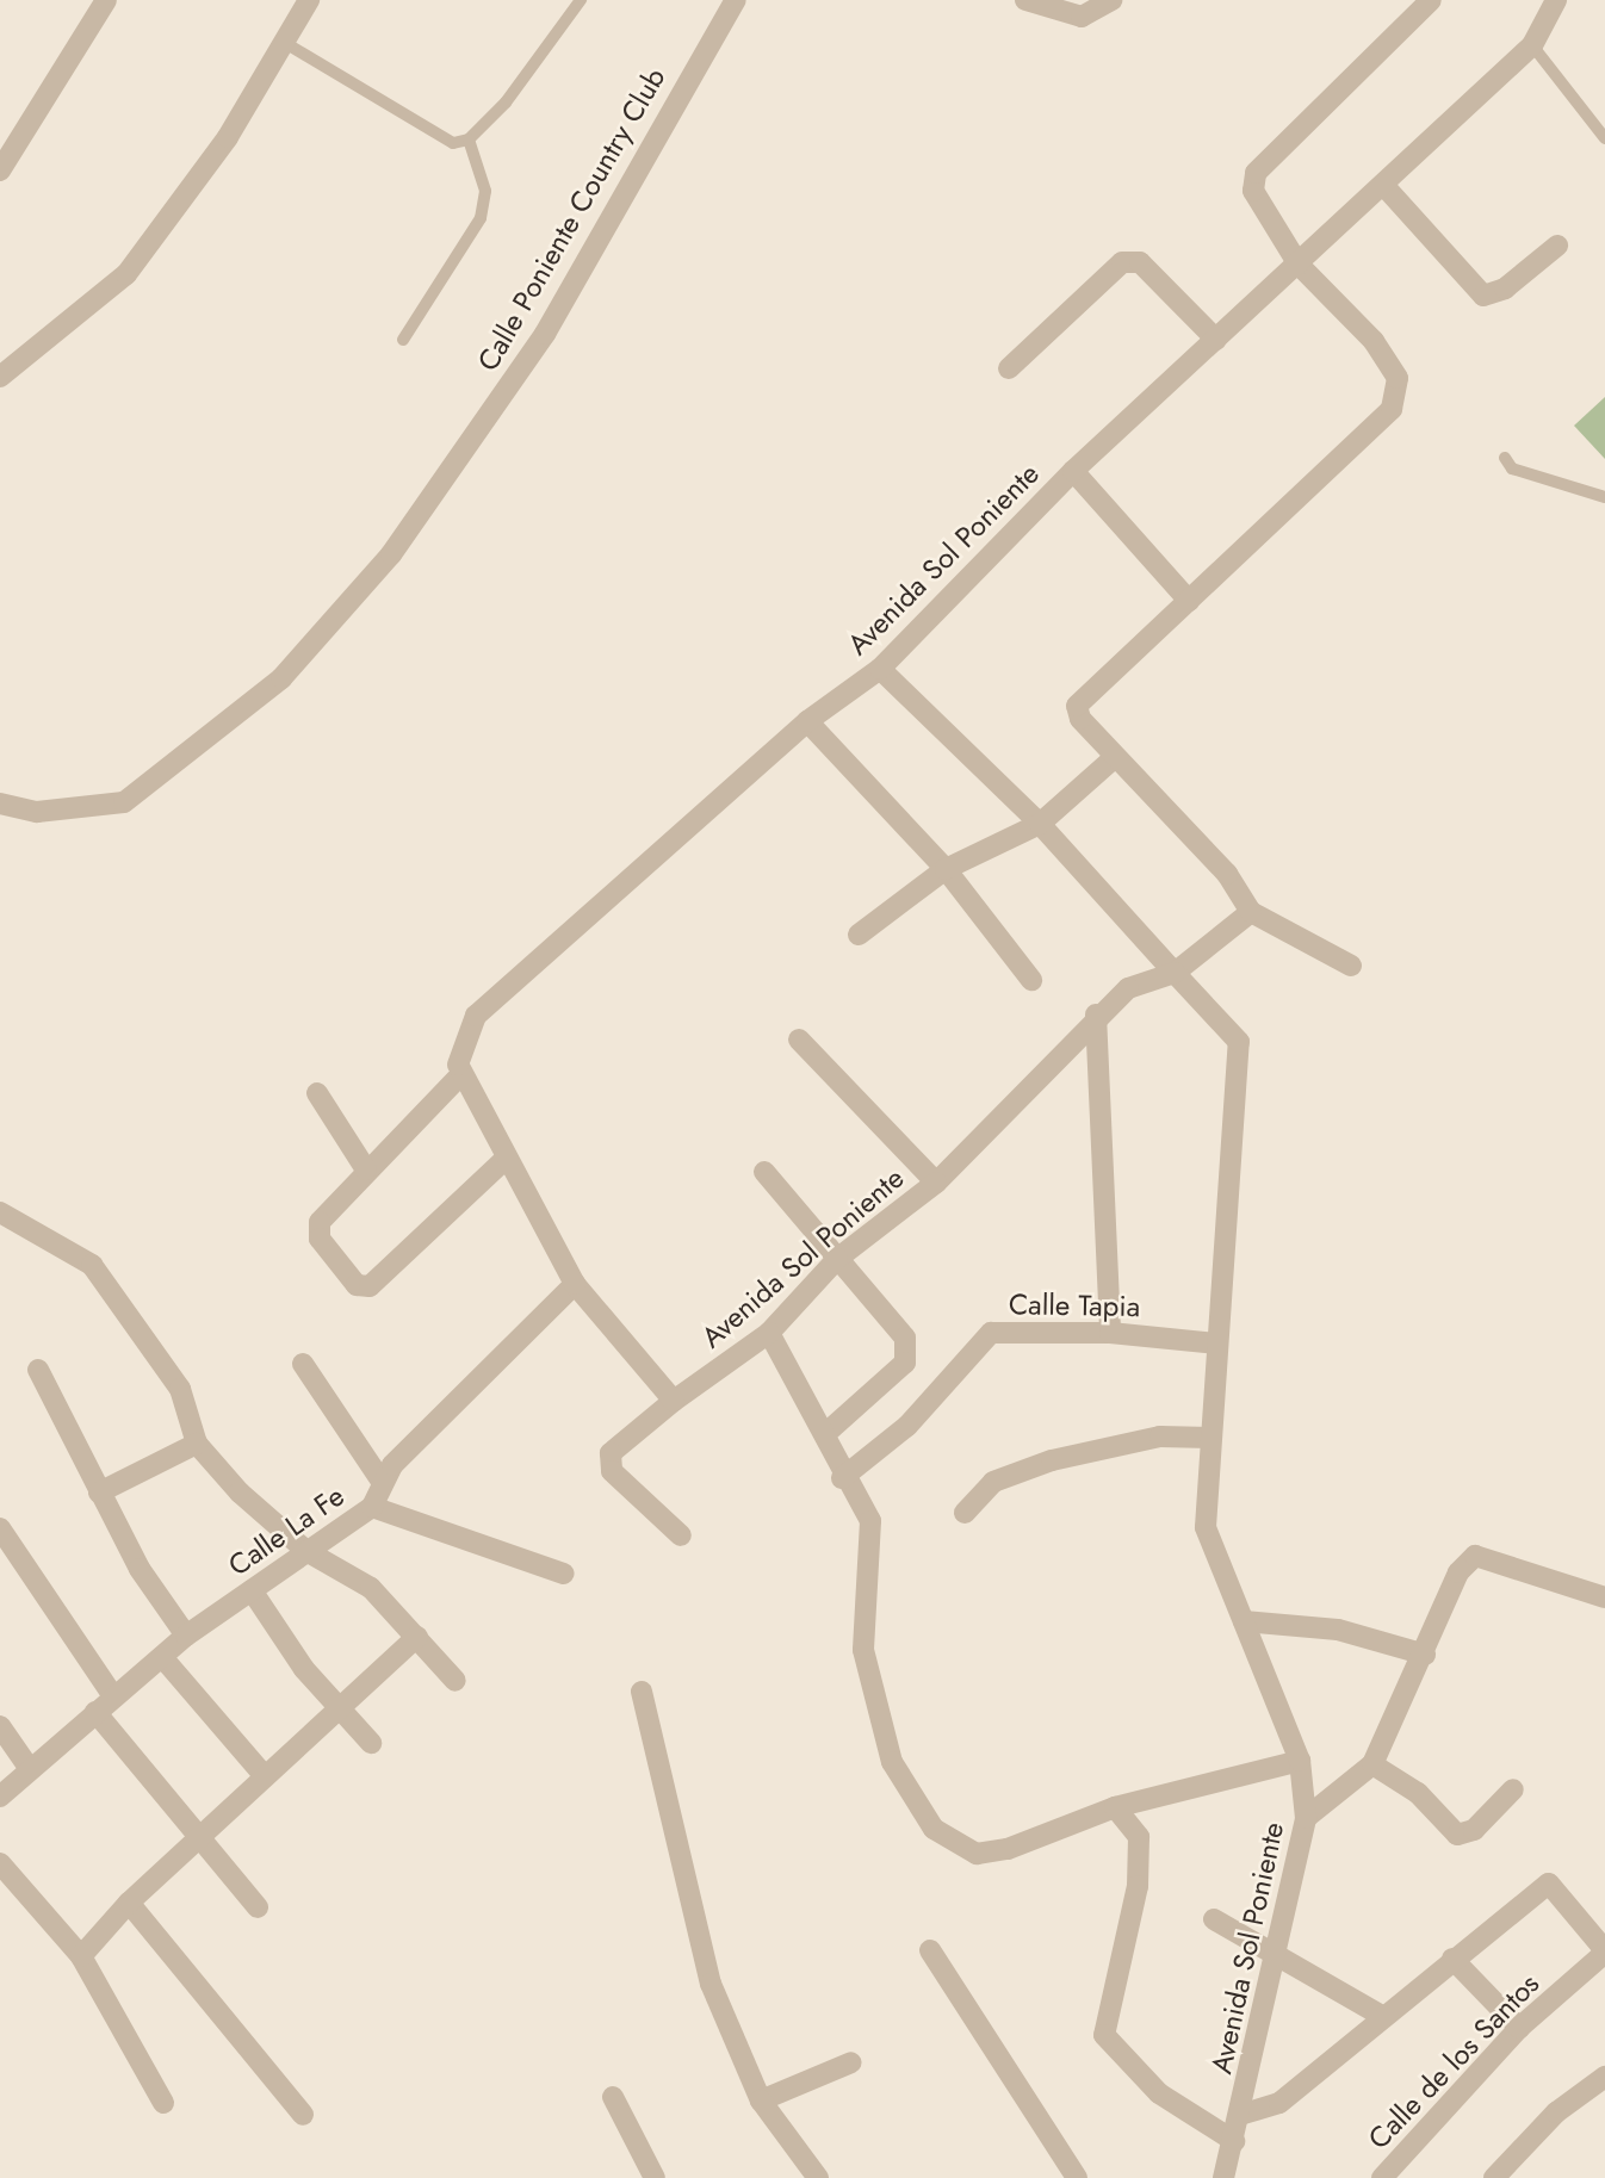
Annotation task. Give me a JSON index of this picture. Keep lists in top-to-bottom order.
{
  "streets": {
    "street": [
      "Calle Poniente Country Club",
      "Avenida Sol Poniente",
      "Calle Tapia",
      "Calle La Fe",
      "Calle de los Santos"
    ]
  },
  "crossings": [
    ["Avenida Sol Poniente", "Calle Tapia"]
  ]
}
